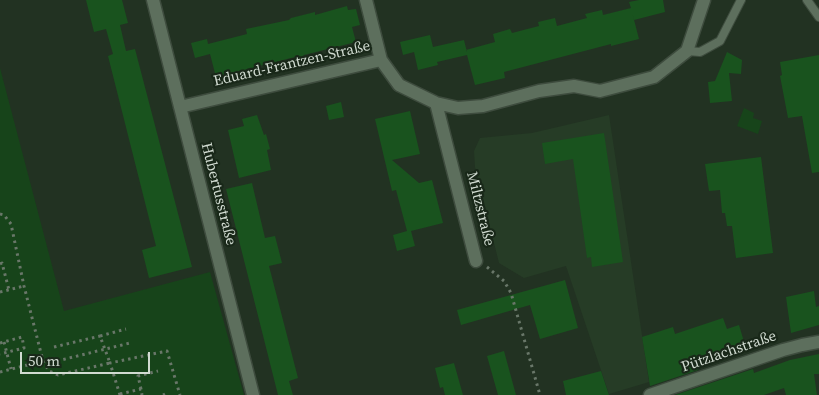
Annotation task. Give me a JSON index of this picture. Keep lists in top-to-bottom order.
{
  "streets": {
    "street": [
      "Eduard-Frantzen-Straße",
      "Hubertusstraße",
      "Miltzstraße",
      "Pützlachstraße"
    ]
  },
  "crossings": [
    ["Eduard-Frantzen-Straße", "Hubertusstraße"]
  ],
  "scale_bar": "50 m"
}
